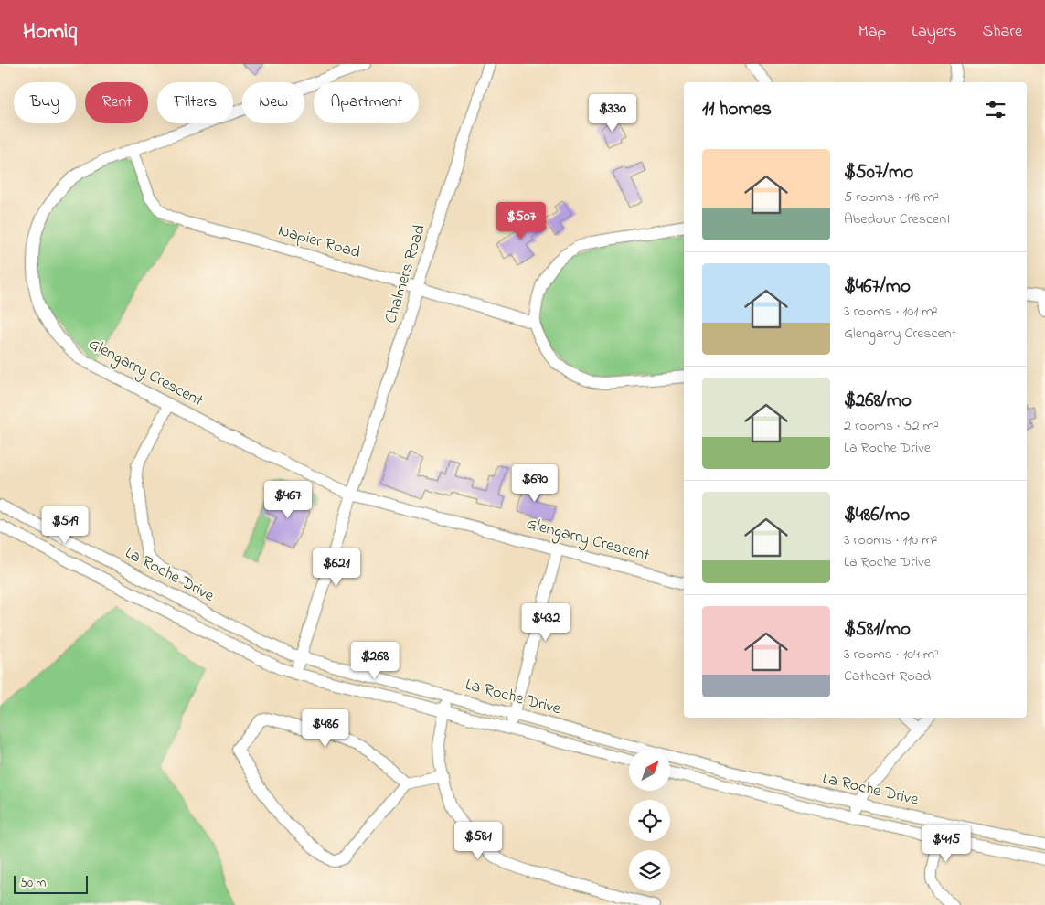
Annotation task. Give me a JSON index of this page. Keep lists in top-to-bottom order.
{
  "streets": {
    "street": [
      "Napier Road",
      "Chalmers Road",
      "Glengarry Crescent",
      "La Roche Drive"
    ]
  },
  "crossings": [
    ["Napier Road", "Chalmers Road"],
    ["Napier Road", "Glengarry Crescent"],
    ["Chalmers Road", "Glengarry Crescent"],
    ["Chalmers Road", "La Roche Drive"]
  ],
  "scale_bar": "50 m",
  "north": "top right",
  "page": {
    "header": "Homiq",
    "nav": ["Map", "Layers", "Share"],
    "chip": [
      "Buy",
      "Rent",
      "Filters",
      "New",
      "Apartment"
    ],
    "heading": "11 homes",
    "price": [
      "$330",
      "$507",
      "$690",
      "$467",
      "$519",
      "$621",
      "$432",
      "$268",
      "$486",
      "$581",
      "$415"
    ],
    "list": [
      {
        "name": "$507/mo",
        "note": "5 rooms · 118 m² · Abedour Crescent"
      },
      {
        "name": "$467/mo",
        "note": "3 rooms · 101 m² · Glengarry Crescent"
      },
      {
        "name": "$268/mo",
        "note": "2 rooms · 52 m² · La Roche Drive"
      },
      {
        "name": "$486/mo",
        "note": "3 rooms · 110 m² · La Roche Drive"
      },
      {
        "name": "$581/mo",
        "note": "3 rooms · 104 m² · Cathcart Road"
      }
    ],
    "scale": "50 m"
  }
}
